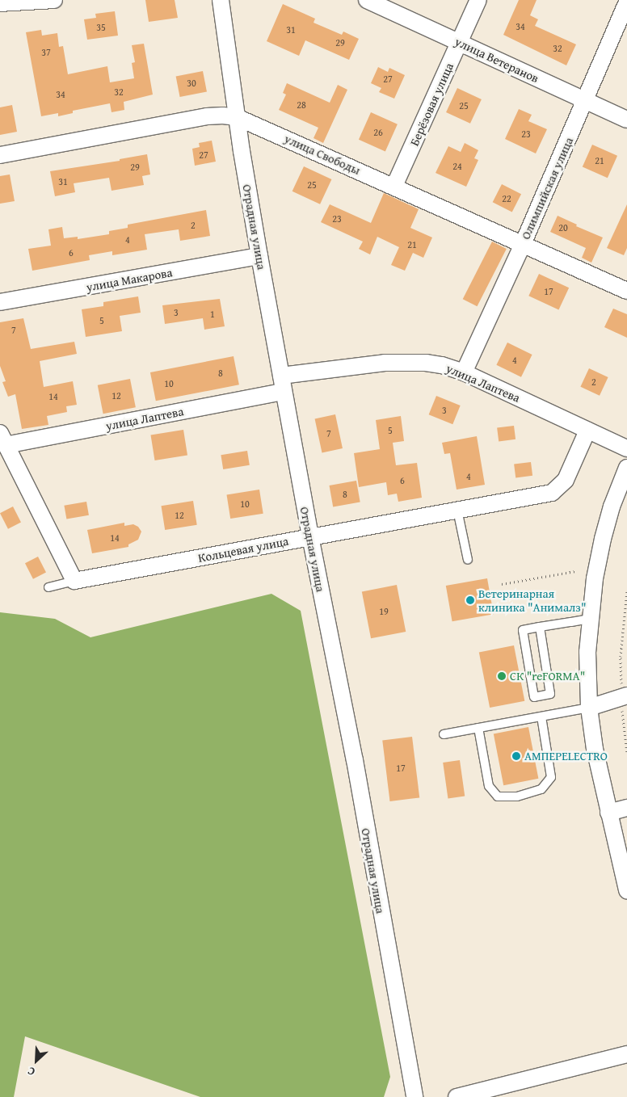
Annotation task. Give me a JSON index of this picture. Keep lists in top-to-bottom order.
{
  "streets": {
    "street": [
      "улица Ветеранов",
      "Берёзовая улица",
      "улица Свободы",
      "Олимпийская улица",
      "Отрадная улица",
      "улица Макарова",
      "улица Лаптева",
      "Кольцевая улица"
    ]
  },
  "crossings": [
    ["улица Ветеранов", "Берёзовая улица"],
    ["улица Ветеранов", "Олимпийская улица"],
    ["Берёзовая улица", "улица Свободы"],
    ["улица Свободы", "Олимпийская улица"],
    ["улица Свободы", "Отрадная улица"],
    ["Олимпийская улица", "улица Лаптева"],
    ["Отрадная улица", "улица Макарова"],
    ["Отрадная улица", "улица Лаптева"],
    ["Отрадная улица", "Кольцевая улица"],
    ["улица Лаптева", "Кольцевая улица"]
  ],
  "places": ["Ветеринарная клиника \"Анималз\"", "СК \"reFORMA\"", "АМПЕРELECTRO"],
  "house_numbers": [
    "34",
    "35",
    "31",
    "29",
    "32",
    "37",
    "27",
    "30",
    "32",
    "34",
    "28",
    "25",
    "26",
    "23",
    "27",
    "21",
    "24",
    "29",
    "31",
    "25",
    "22",
    "23",
    "2",
    "20",
    "4",
    "21",
    "6",
    "17",
    "3",
    "1",
    "5",
    "7",
    "4",
    "8",
    "2",
    "10",
    "12",
    "14",
    "3",
    "5",
    "7",
    "4",
    "6",
    "8",
    "10",
    "12",
    "14",
    "19",
    "17"
  ],
  "north": "bottom left"
}
